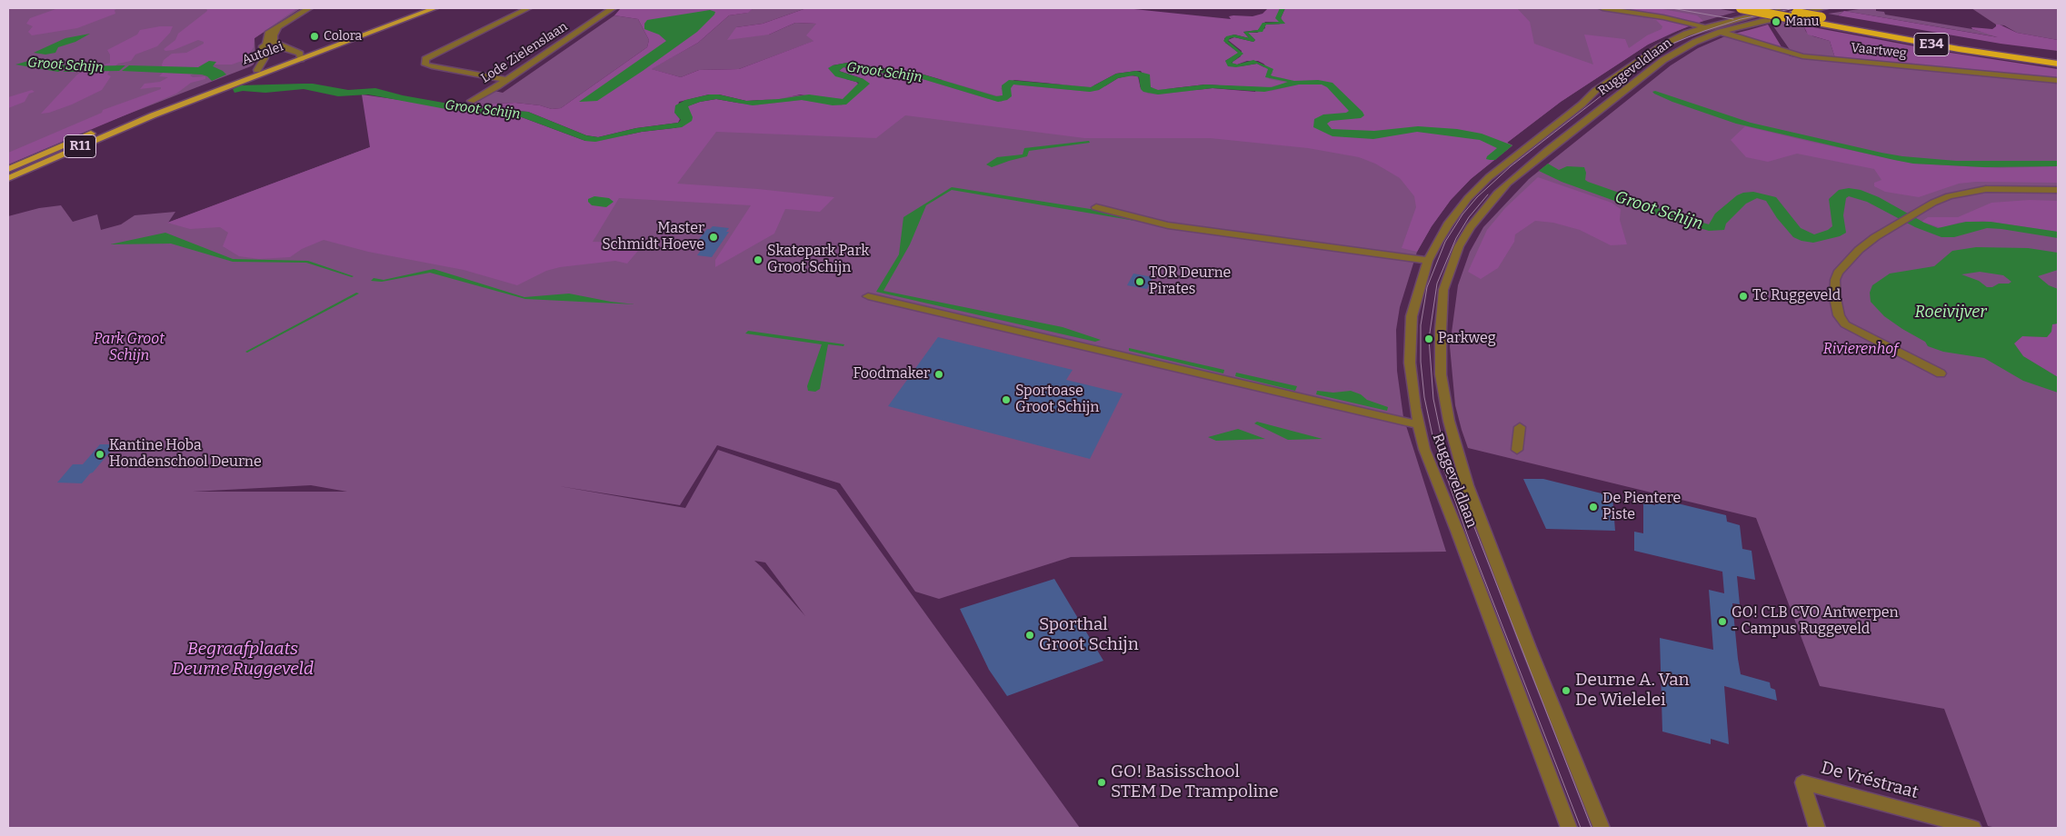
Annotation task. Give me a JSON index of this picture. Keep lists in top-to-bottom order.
{
  "streets": {
    "highway": ["E34"],
    "main road": ["Autolei", "R11"],
    "street": [
      "Vaartweg",
      "Lode Zielenslaan",
      "Ruggeveldlaan",
      "De Vréstraat"
    ]
  },
  "crossings": [
    ["Vaartweg", "Ruggeveldlaan"],
    ["Autolei", "R11"]
  ],
  "water": ["Groot Schijn", "Roeivijver"],
  "parks": ["Park Groot Schijn", "Rivierenhof", "Begraafplaats Deurne Ruggeveld"],
  "places": [
    "Manu",
    "Colora",
    "Master Schmidt Hoeve",
    "Skatepark Park Groot Schijn",
    "TOR Deurne Pirates",
    "Tc Ruggeveld",
    "Parkweg",
    "Foodmaker",
    "Sportoase Groot Schijn",
    "Kantine Hoba Hondenschool Deurne",
    "De Pientere Piste",
    "GO! CLB CVO Antwerpen - Campus Ruggeveld",
    "Sporthal Groot Schijn",
    "Deurne A. Van De Wielelei",
    "GO! Basisschool STEM De Trampoline"
  ]
}
